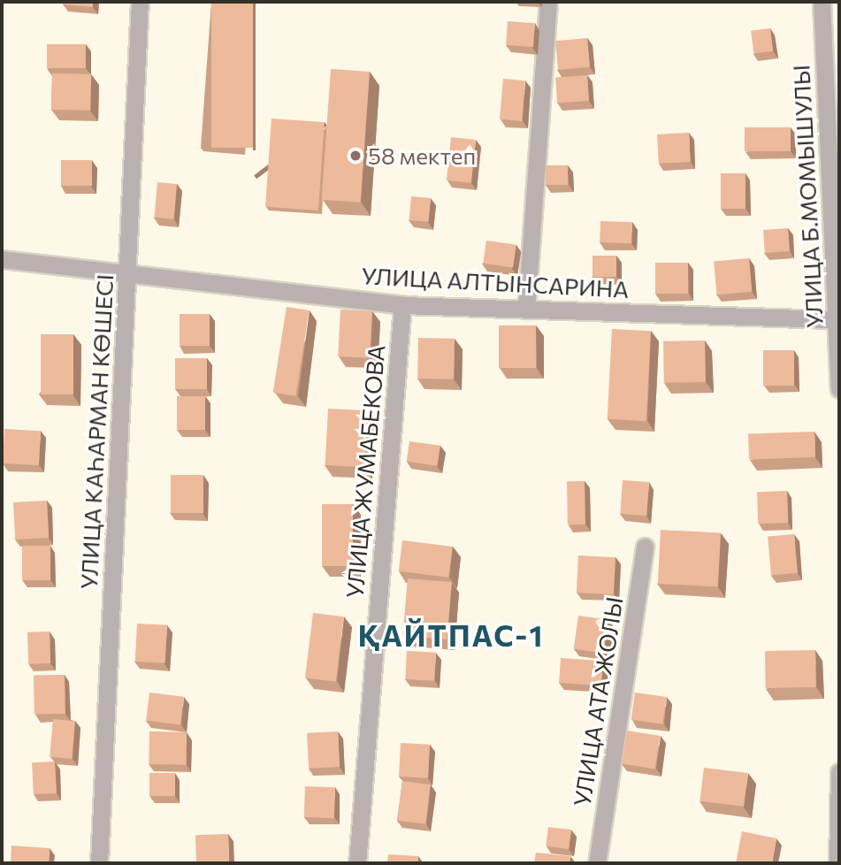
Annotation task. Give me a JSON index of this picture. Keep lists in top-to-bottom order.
{
  "streets": {
    "street": [
      "УЛИЦА Б.МОМЫШУЛЫ",
      "УЛИЦА АЛТЫНСАРИНА",
      "УЛИЦА КАҺАРМАН КӨШЕСІ",
      "УЛИЦА ЖУМАБЕКОВА",
      "УЛИЦА АТА ЖОЛЫ"
    ]
  },
  "crossings": [
    ["УЛИЦА Б.МОМЫШУЛЫ", "УЛИЦА АЛТЫНСАРИНА"],
    ["УЛИЦА АЛТЫНСАРИНА", "УЛИЦА КАҺАРМАН КӨШЕСІ"],
    ["УЛИЦА АЛТЫНСАРИНА", "УЛИЦА ЖУМАБЕКОВА"]
  ],
  "districts": ["ҚАЙТПАС-1"],
  "places": ["58 мектеп"]
}
